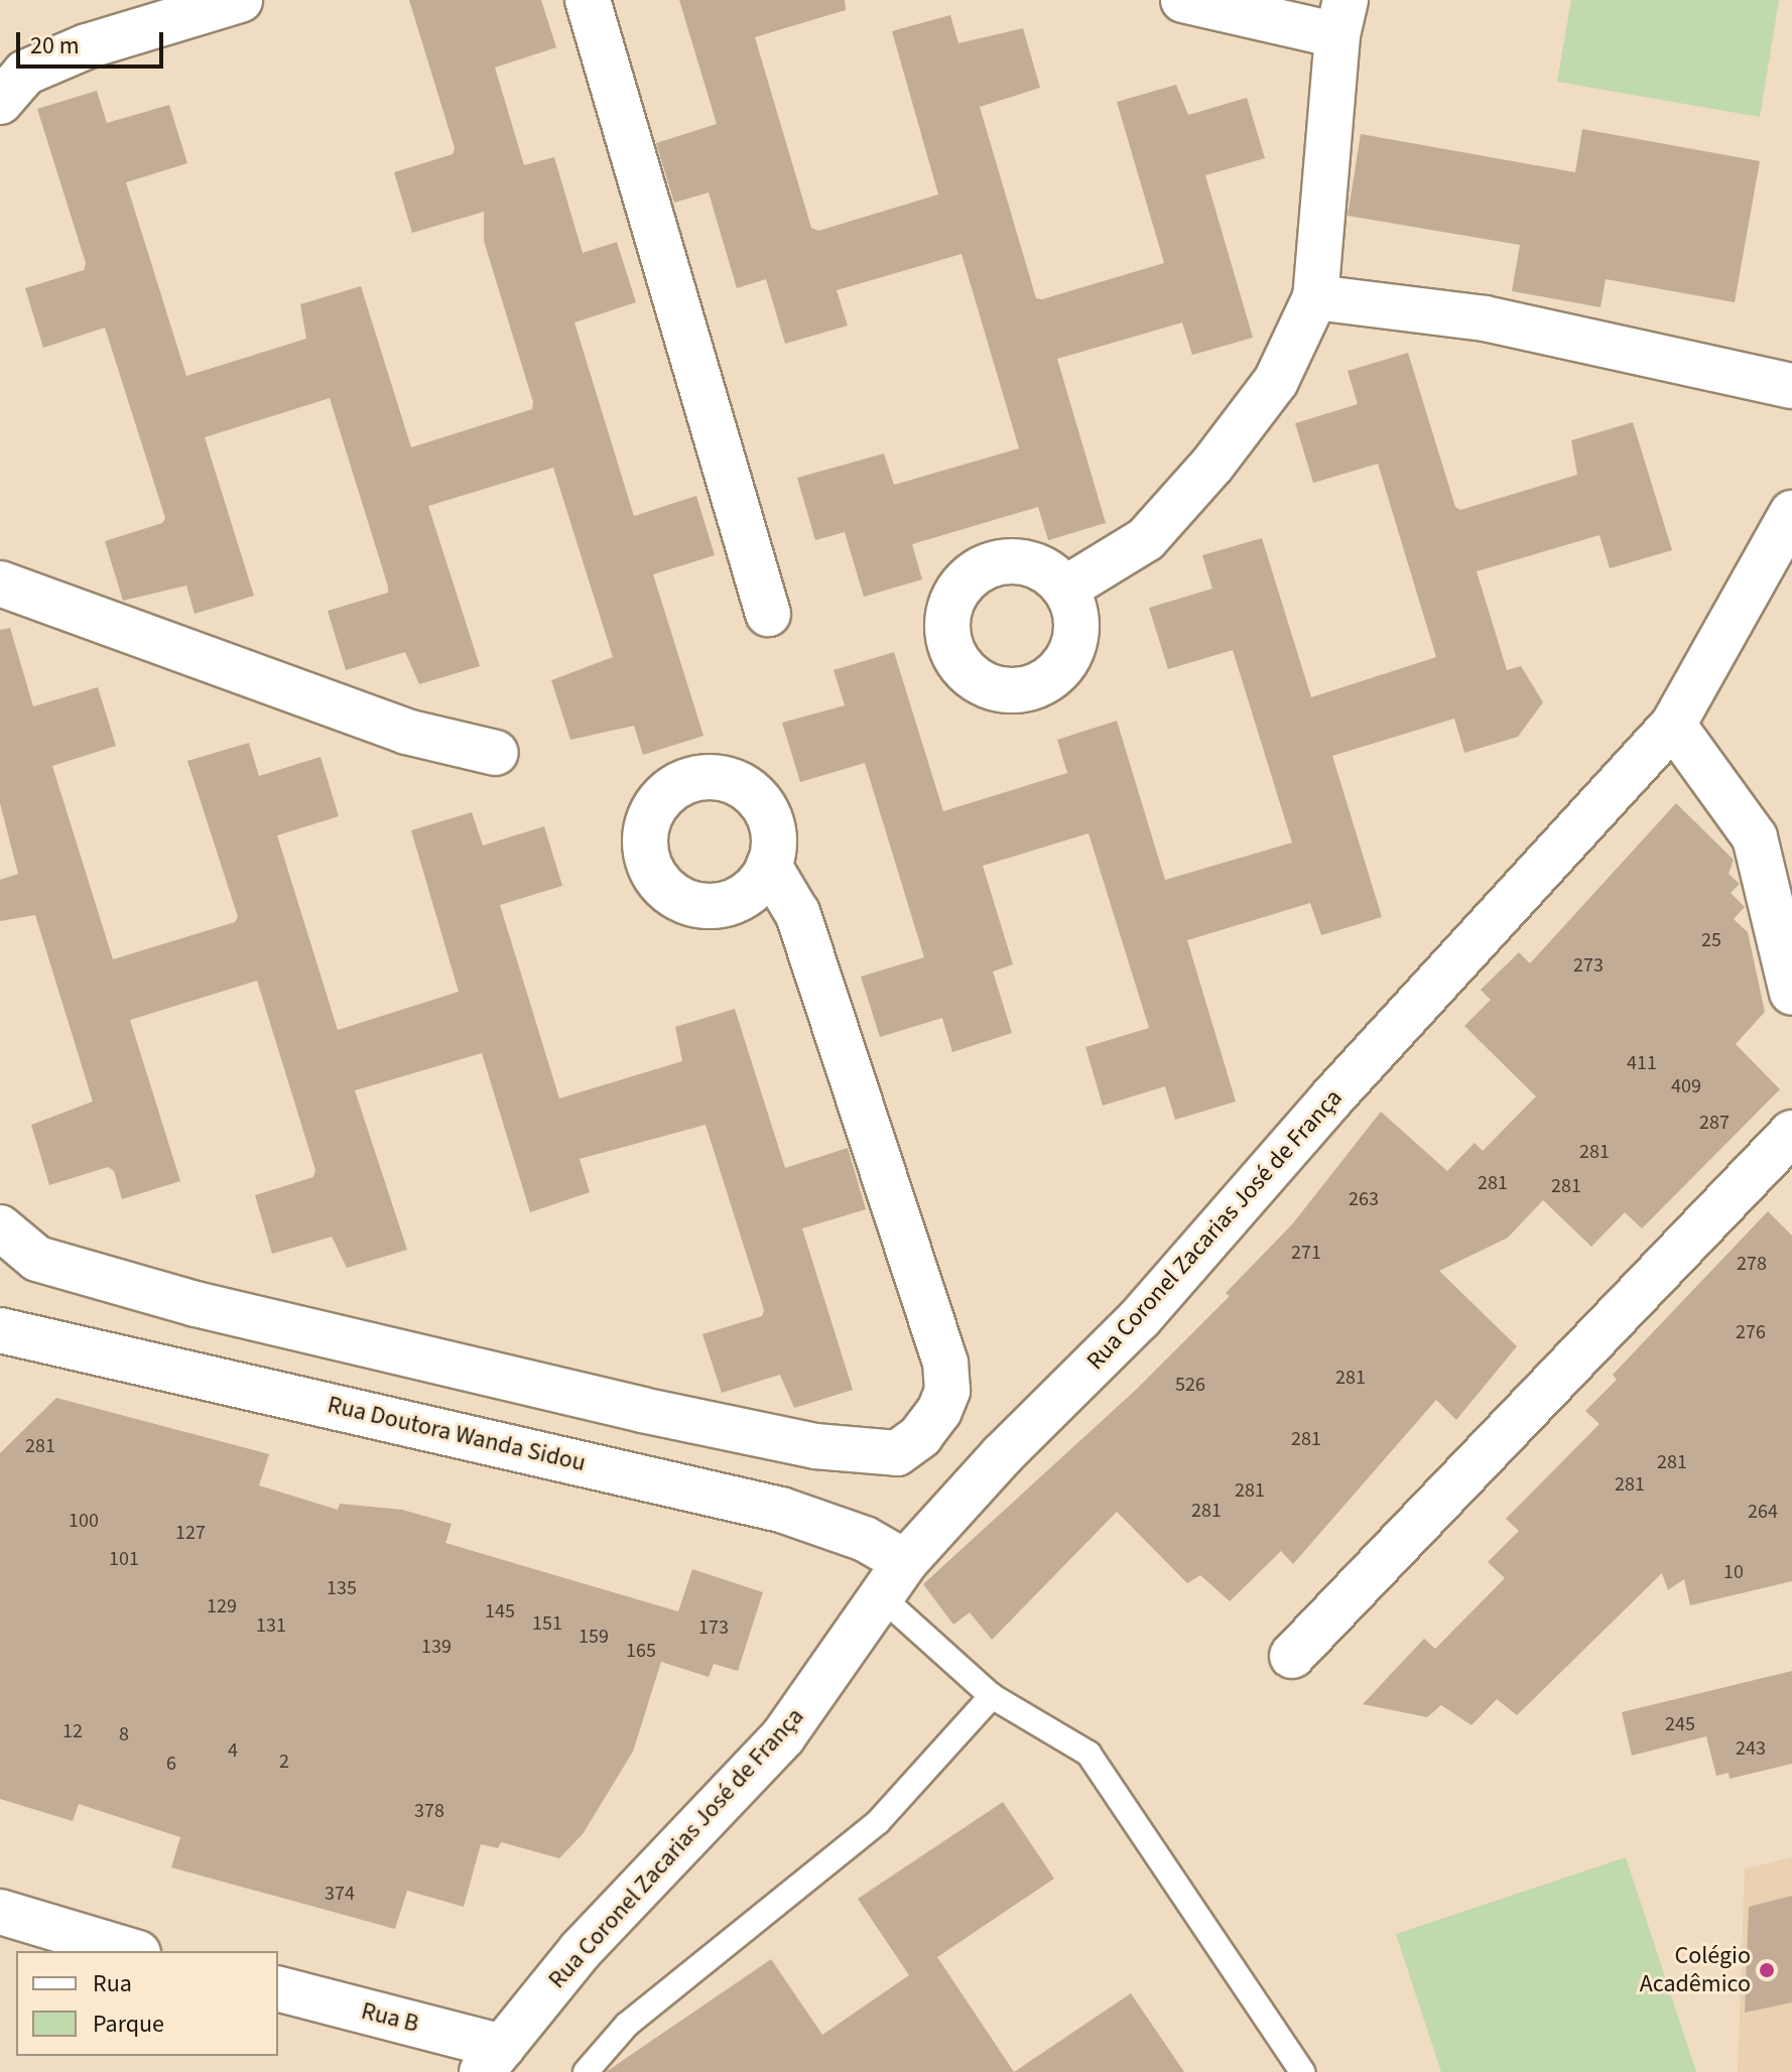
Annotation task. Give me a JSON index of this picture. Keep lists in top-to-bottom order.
{
  "streets": {
    "street": ["Rua Coronel Zacarias José de França", "Rua Doutora Wanda Sidou", "Rua B"]
  },
  "crossings": [
    ["Rua Coronel Zacarias José de França", "Rua Doutora Wanda Sidou"],
    ["Rua Coronel Zacarias José de França", "Rua B"]
  ],
  "places": ["Colégio Acadêmico"],
  "house_numbers": [
    "25",
    "273",
    "411",
    "409",
    "287",
    "281",
    "281",
    "281",
    "263",
    "271",
    "278",
    "276",
    "281",
    "526",
    "281",
    "281",
    "281",
    "281",
    "281",
    "281",
    "264",
    "100",
    "127",
    "101",
    "10",
    "135",
    "129",
    "145",
    "151",
    "131",
    "173",
    "159",
    "139",
    "165",
    "245",
    "12",
    "8",
    "243",
    "4",
    "2",
    "6",
    "378",
    "374"
  ],
  "legend": ["Rua", "Parque"],
  "scale_bar": "20 m"
}
